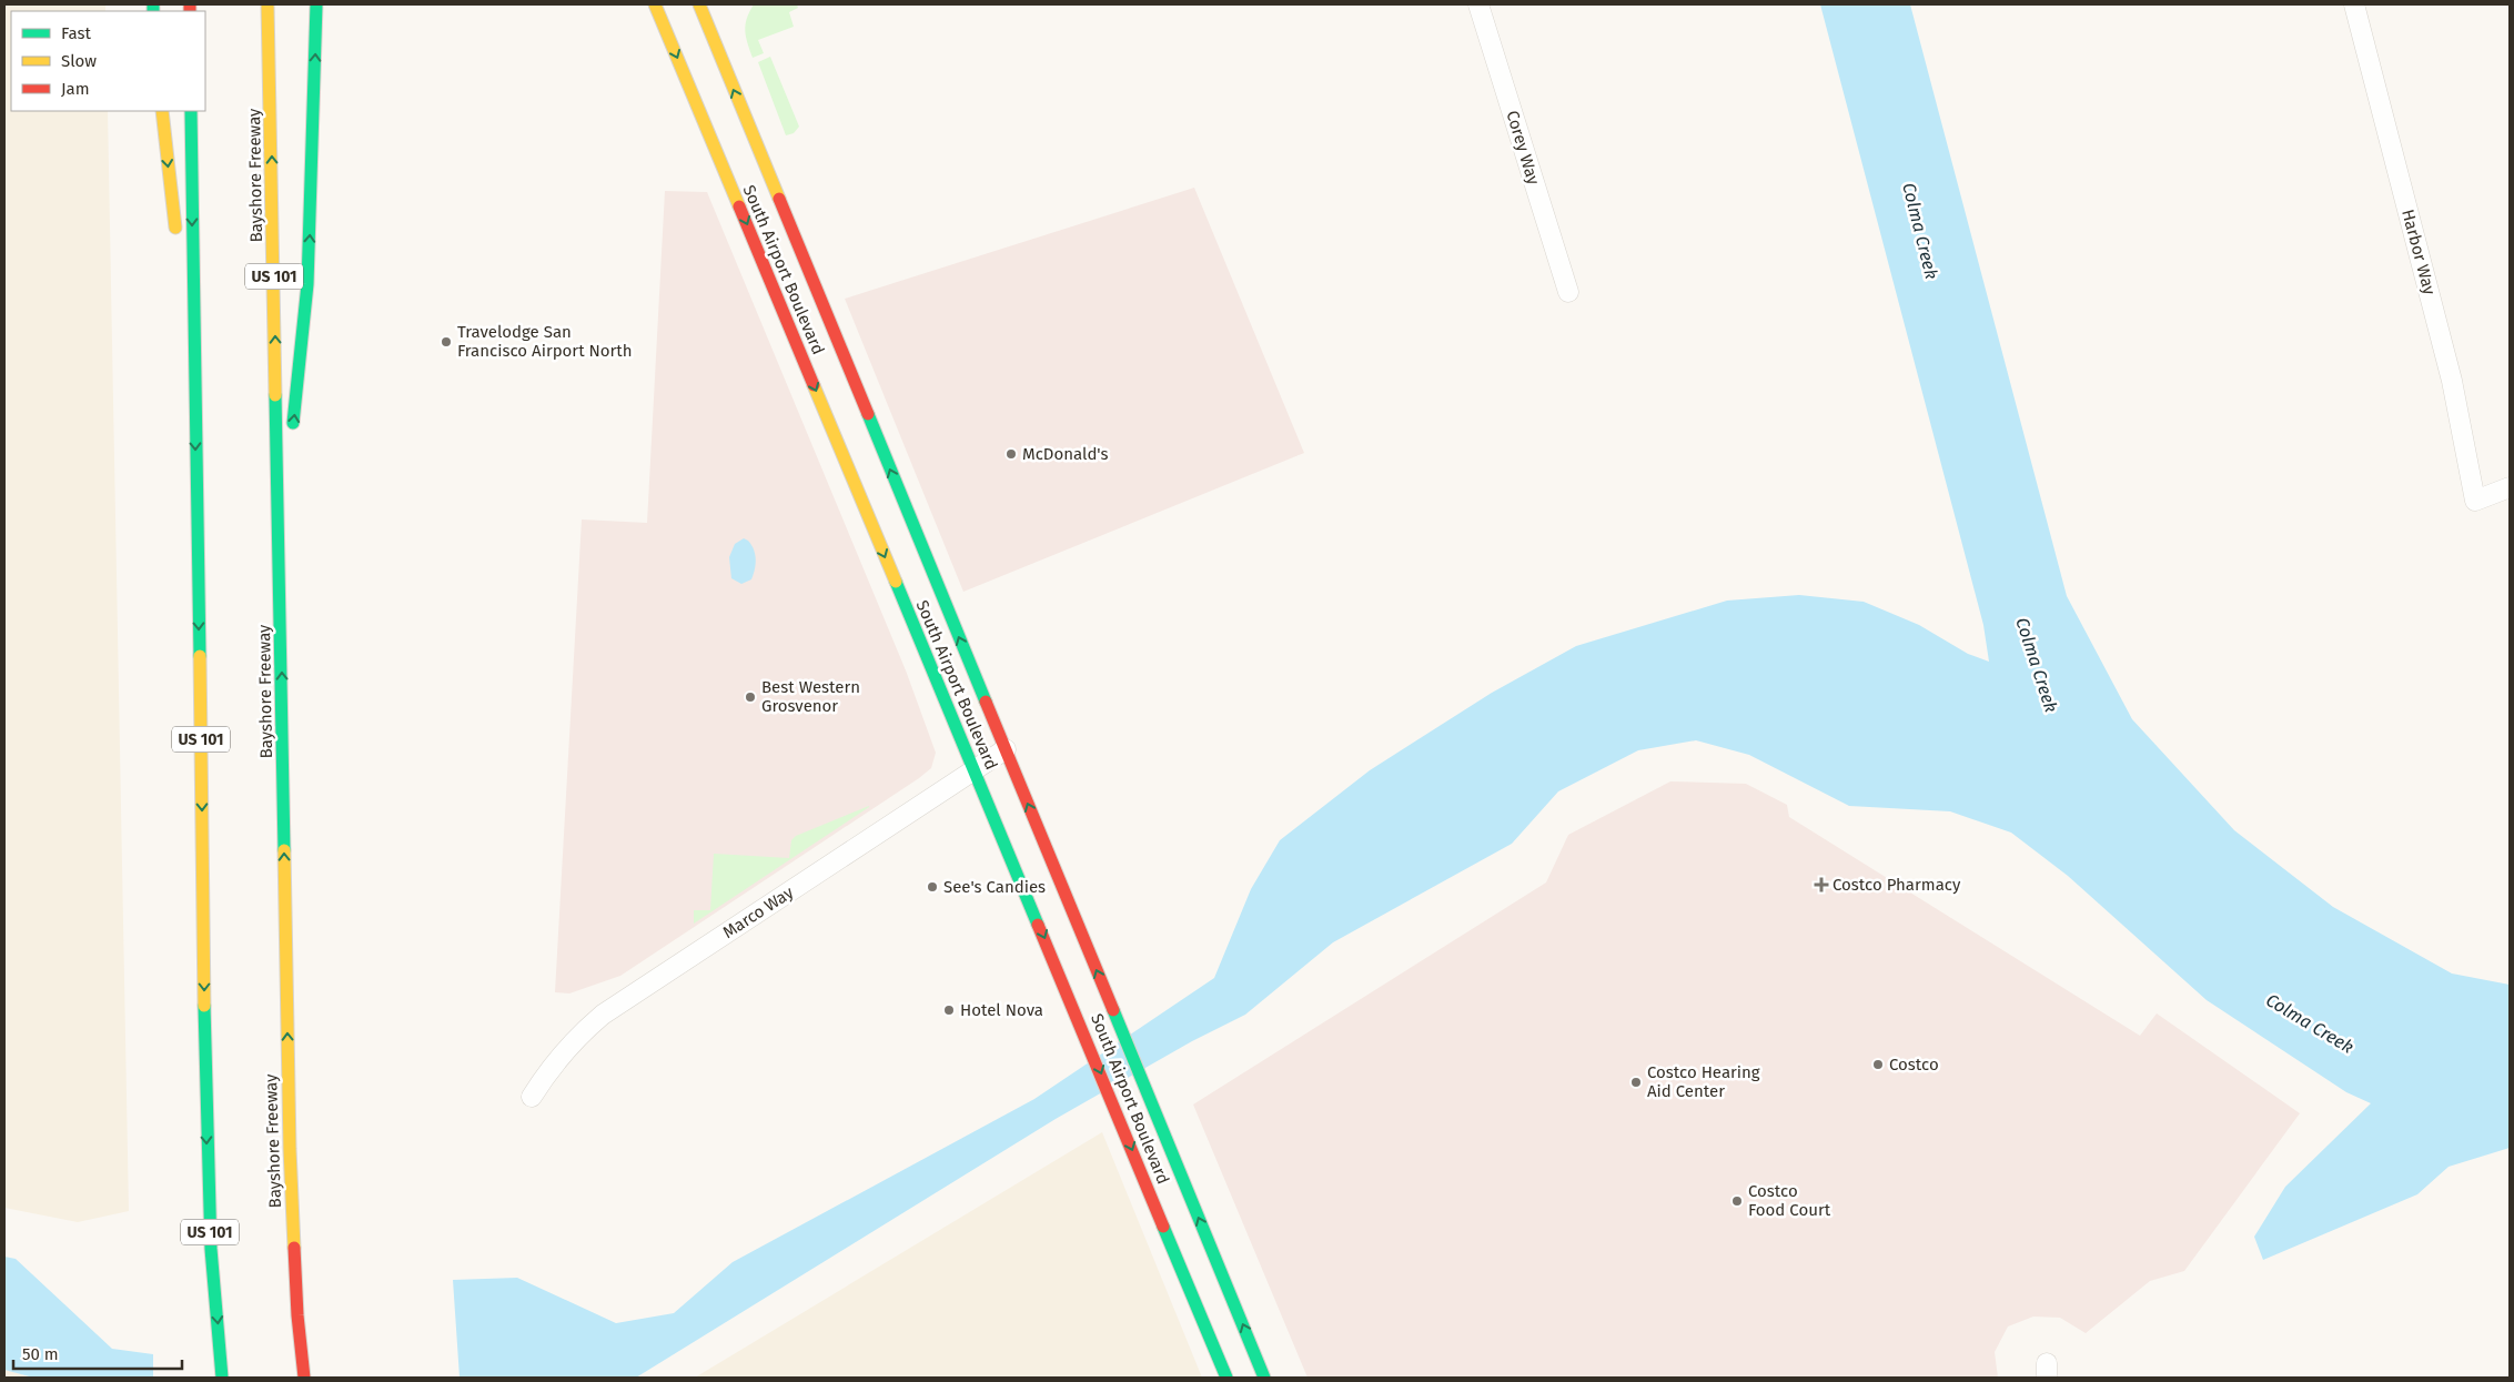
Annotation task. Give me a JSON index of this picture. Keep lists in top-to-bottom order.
{
  "streets": {
    "main road": ["Bayshore Freeway", "South Airport Boulevard", "US 101"],
    "street": ["Corey Way", "Harbor Way", "Marco Way"]
  },
  "crossings": [
    ["South Airport Boulevard", "Marco Way"]
  ],
  "water": ["Colma Creek"],
  "places": {
    "other": [
      "Travelodge San Francisco Airport North",
      "McDonald's",
      "Best Western Grosvenor",
      "See's Candies",
      "Hotel Nova",
      "Costco",
      "Costco Hearing Aid Center",
      "Costco Food Court"
    ],
    "health": ["Costco Pharmacy"]
  },
  "legend": ["Fast", "Slow", "Jam"],
  "scale_bar": "50 m"
}
